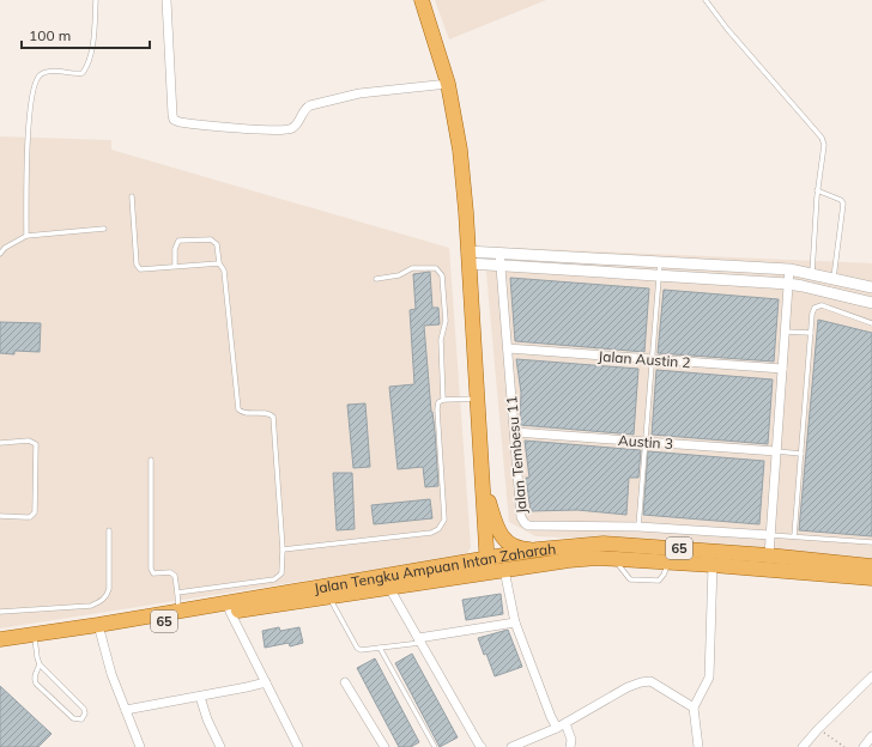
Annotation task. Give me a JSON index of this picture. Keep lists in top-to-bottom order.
{
  "streets": {
    "main road": ["65", "Jalan Tengku Ampuan Intan Zaharah"],
    "street": ["Jalan Austin 2", "Austin 3", "Jalan Tembesu 11"]
  },
  "crossings": [
    ["Jalan Austin 2", "Jalan Tembesu 11"],
    ["Austin 3", "Jalan Tembesu 11"]
  ],
  "scale_bar": "100 m"
}
